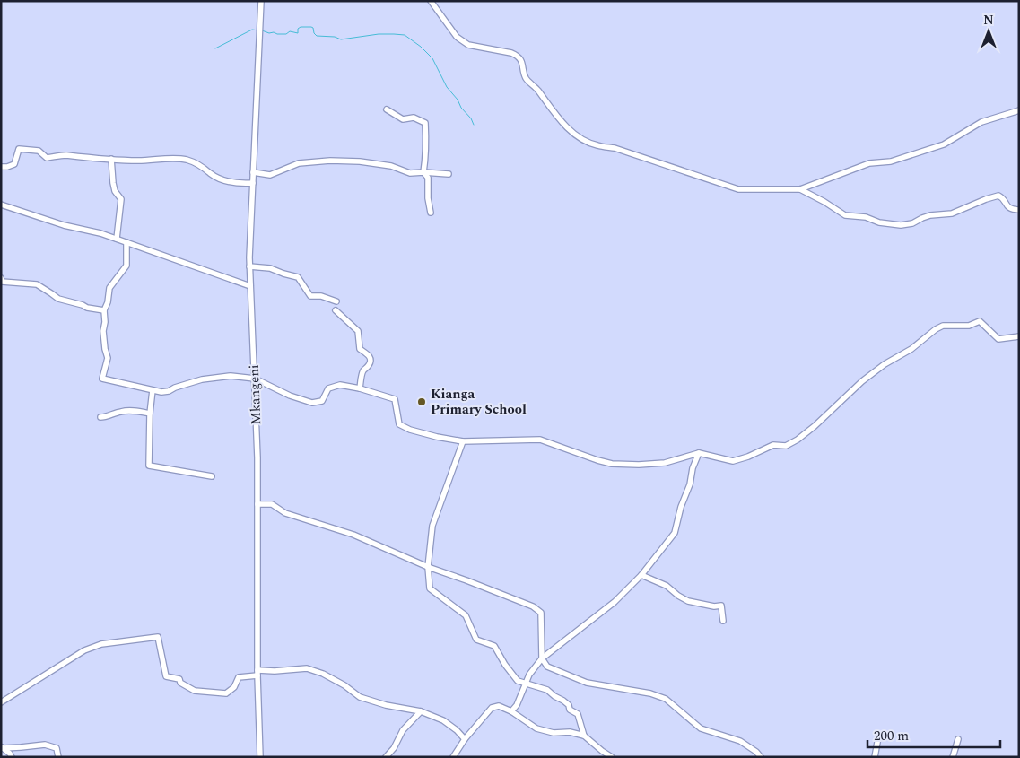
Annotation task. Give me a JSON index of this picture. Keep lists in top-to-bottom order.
{
  "streets": {
    "street": ["Mkangeni"]
  },
  "places": ["Kianga Primary School"],
  "scale_bar": "200 m",
  "north": "top"
}
